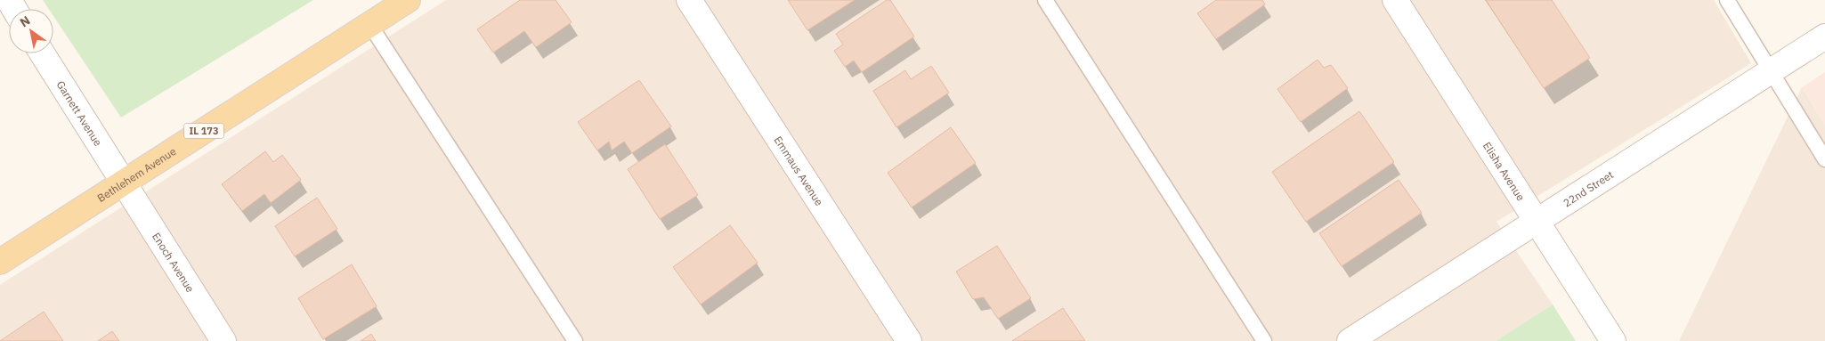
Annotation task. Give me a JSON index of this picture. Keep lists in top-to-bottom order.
{
  "streets": {
    "main road": ["IL 173", "Bethlehem Avenue"],
    "street": [
      "Garnett Avenue",
      "Emmaus Avenue",
      "Elisha Avenue",
      "22nd Street",
      "Enoch Avenue"
    ]
  },
  "crossings": [
    ["Garnett Avenue", "Bethlehem Avenue"],
    ["Garnett Avenue", "Enoch Avenue"],
    ["Elisha Avenue", "22nd Street"],
    ["Bethlehem Avenue", "Enoch Avenue"]
  ],
  "north": "top left"
}
